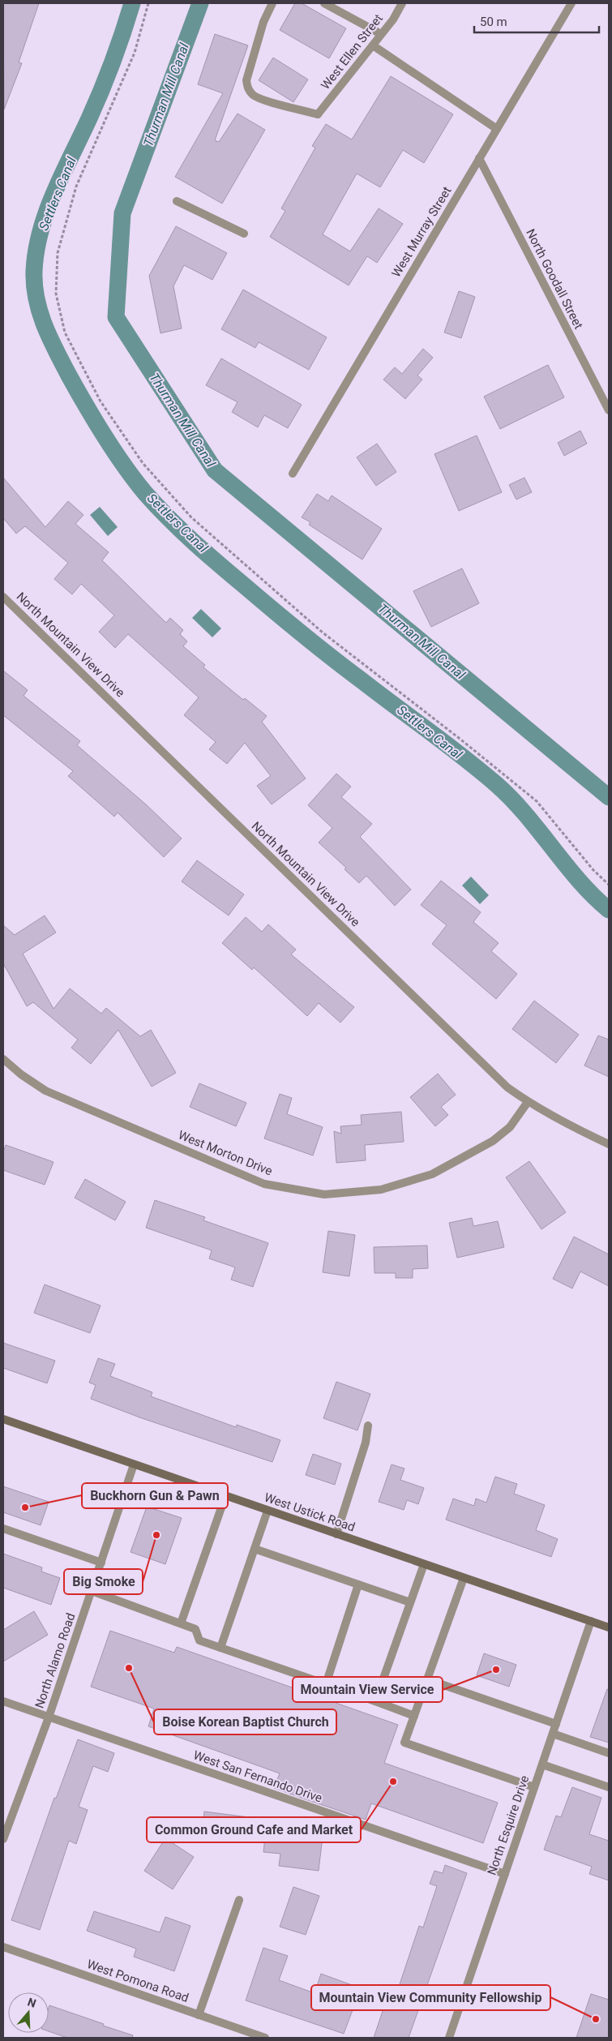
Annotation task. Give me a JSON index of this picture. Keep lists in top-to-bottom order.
{
  "streets": {
    "main road": ["West Ustick Road"],
    "street": [
      "West Ellen Street",
      "West Murray Street",
      "North Goodall Street",
      "North Mountain View Drive",
      "West Morton Drive",
      "North Alamo Road",
      "West San Fernando Drive",
      "North Esquire Drive",
      "West Pomona Road"
    ]
  },
  "crossings": [
    ["West Murray Street", "North Goodall Street"],
    ["North Mountain View Drive", "West Morton Drive"],
    ["West Ustick Road", "North Alamo Road"],
    ["West Ustick Road", "North Esquire Drive"],
    ["North Alamo Road", "West San Fernando Drive"],
    ["West San Fernando Drive", "North Esquire Drive"]
  ],
  "water": ["Thurman Mill Canal", "Settlers Canal"],
  "places": [
    "Buckhorn Gun & Pawn",
    "Big Smoke",
    "Boise Korean Baptist Church",
    "Mountain View Service",
    "Common Ground Cafe and Market",
    "Mountain View Community Fellowship"
  ],
  "scale_bar": "50 m",
  "north": "top"
}
